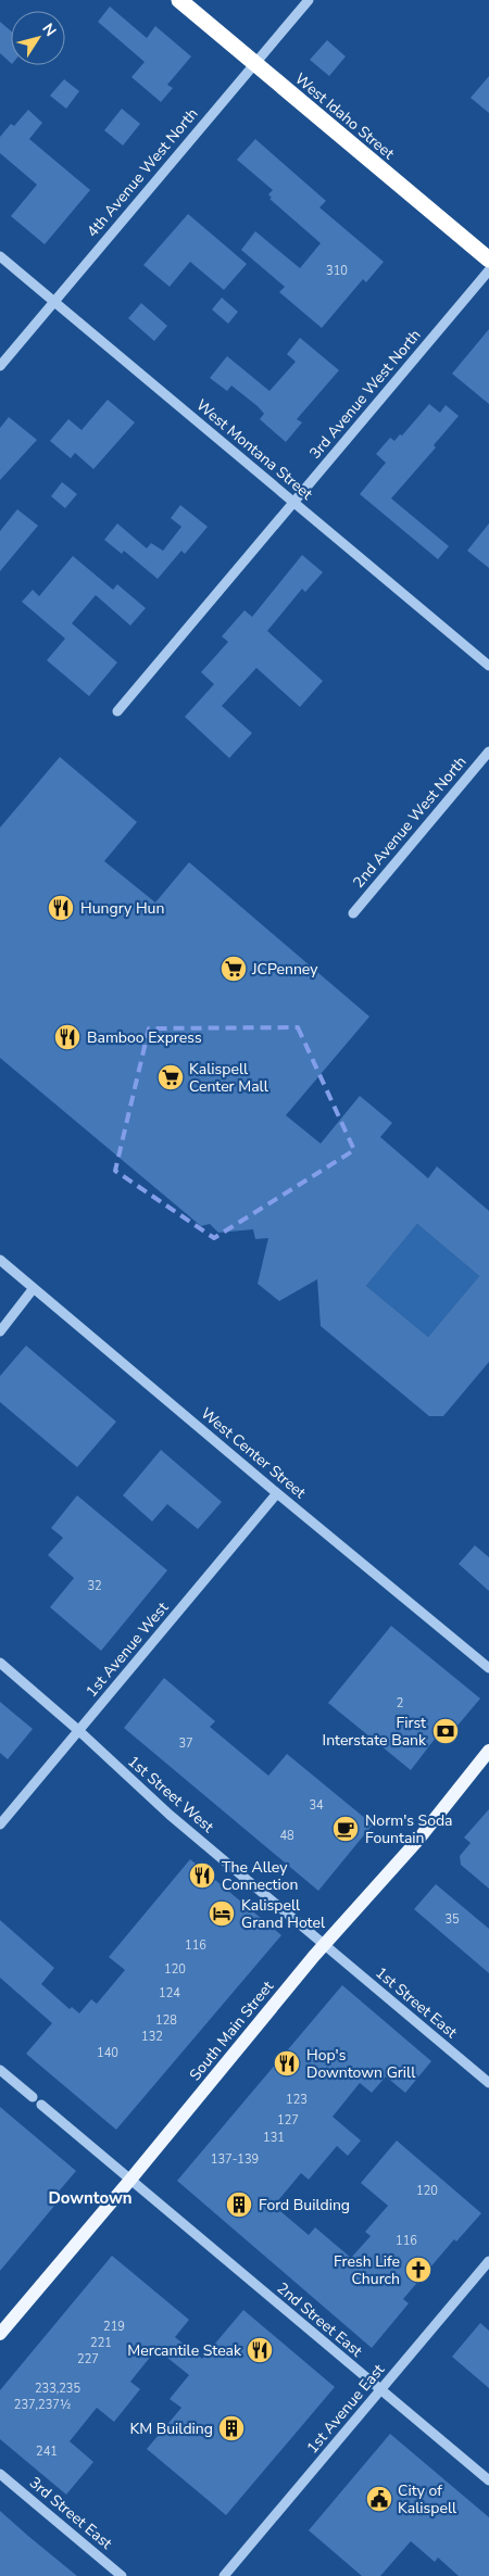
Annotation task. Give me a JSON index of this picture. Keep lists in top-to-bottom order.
{
  "streets": {
    "highway": ["West Idaho Street"],
    "main road": ["South Main Street"],
    "street": [
      "4th Avenue West North",
      "3rd Avenue West North",
      "West Montana Street",
      "2nd Avenue West North",
      "West Center Street",
      "1st Avenue West",
      "1st Street West",
      "1st Street East",
      "2nd Street East",
      "1st Avenue East",
      "3rd Street East"
    ]
  },
  "crossings": [
    ["West Idaho Street", "4th Avenue West North"],
    ["4th Avenue West North", "West Montana Street"],
    ["3rd Avenue West North", "West Montana Street"],
    ["West Center Street", "1st Avenue West"],
    ["1st Avenue West", "1st Street West"],
    ["1st Street West", "1st Street East"],
    ["1st Street West", "South Main Street"],
    ["1st Street East", "South Main Street"],
    ["South Main Street", "2nd Street East"],
    ["2nd Street East", "1st Avenue East"]
  ],
  "districts": ["Downtown"],
  "places": {
    "restaurant": [
      "Hungry Hun",
      "Bamboo Express",
      "The Alley Connection",
      "Hop's Downtown Grill",
      "Mercantile Steak"
    ],
    "supermarket": ["JCPenney", "Kalispell Center Mall"],
    "bank": ["First Interstate Bank"],
    "cafe": ["Norm's Soda Fountain"],
    "hotel": ["Kalispell Grand Hotel"],
    "building": ["Ford Building", "KM Building"],
    "church": ["Fresh Life Church"],
    "public building": ["City of Kalispell"]
  },
  "house_numbers": [
    "310",
    "32",
    "2",
    "37",
    "34",
    "48",
    "35",
    "116",
    "120",
    "124",
    "128",
    "132",
    "140",
    "123",
    "127",
    "131",
    "137-139",
    "120",
    "116",
    "219",
    "221",
    "227",
    "233,235",
    "237,237½",
    "241"
  ],
  "north": "top right"
}
